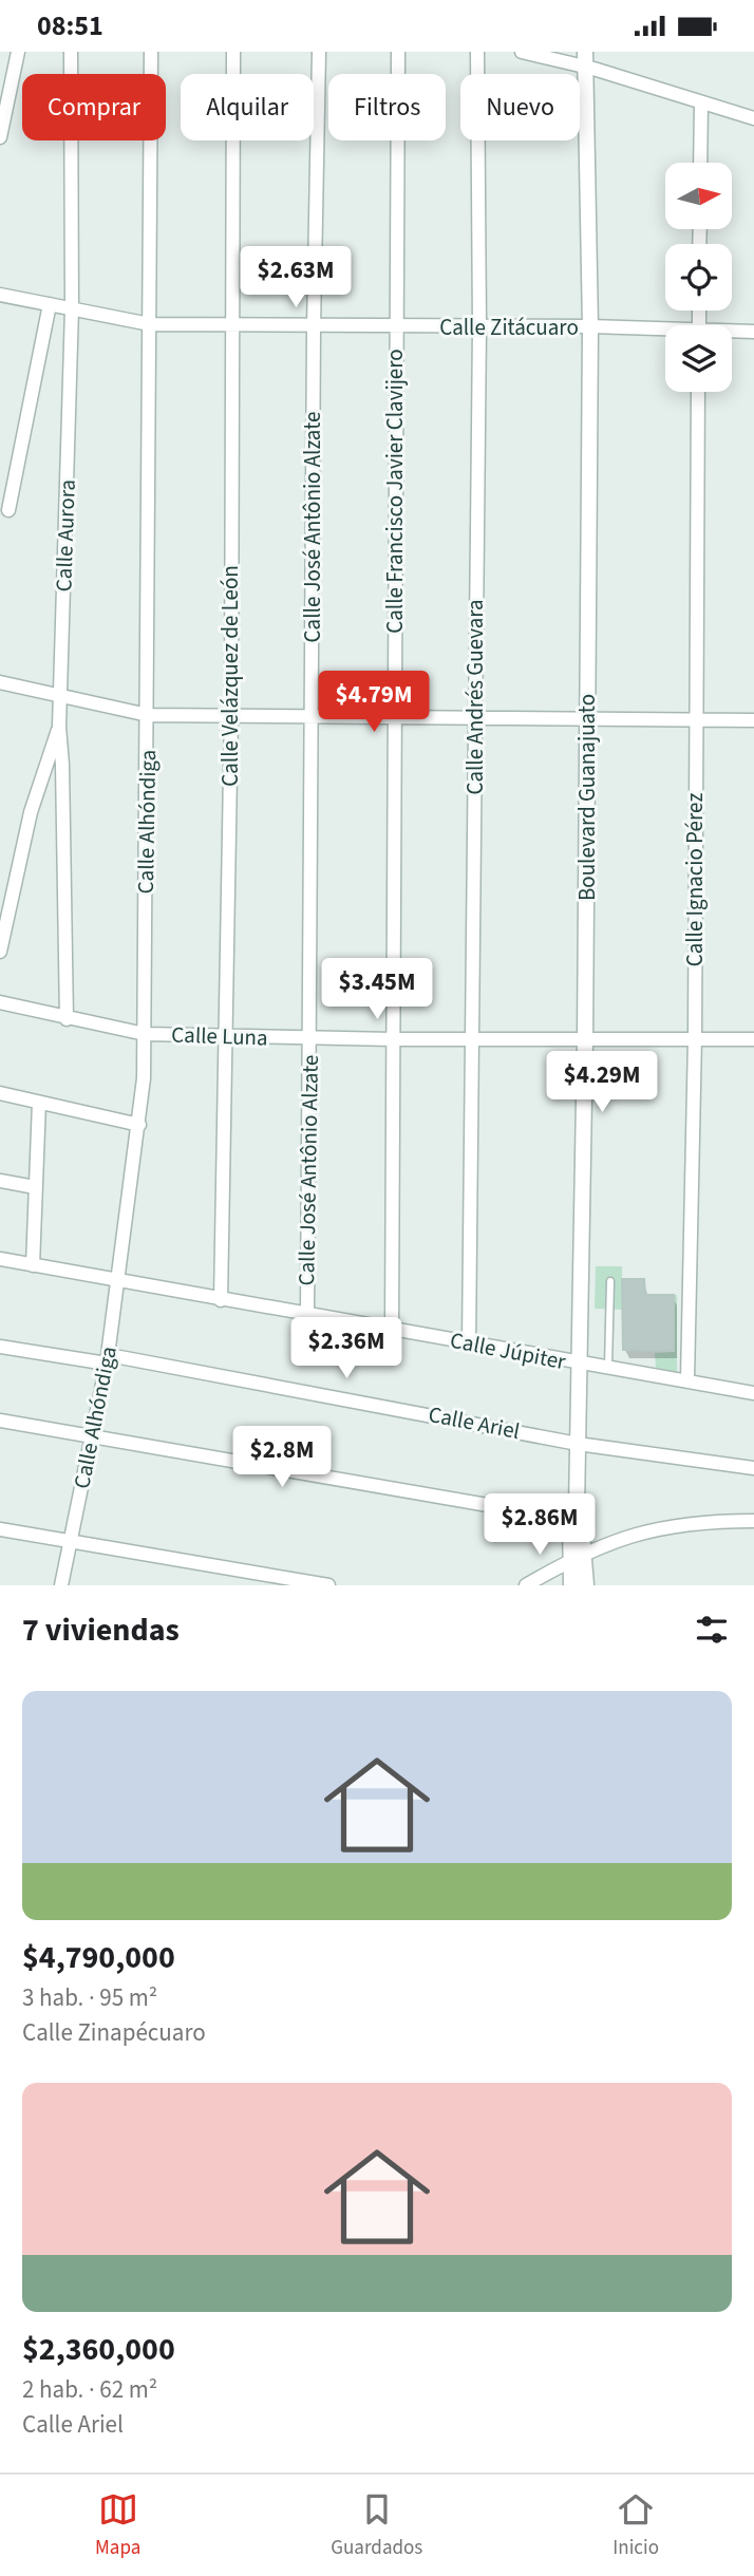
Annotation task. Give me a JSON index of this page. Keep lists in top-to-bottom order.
{
  "streets": {
    "street": [
      "Calle Zitácuaro",
      "Calle Francisco Javier Clavijero",
      "Calle José Antônio Alzate",
      "Calle Aurora",
      "Calle Velázquez de León",
      "Calle Andrés Guevara",
      "Boulevard Guanajuato",
      "Calle Alhóndiga",
      "Calle Ignacio Pérez",
      "Calle Luna",
      "Calle Júpiter",
      "Calle Ariel"
    ]
  },
  "crossings": [
    ["Calle Zitácuaro", "Calle Francisco Javier Clavijero"],
    ["Calle Zitácuaro", "Calle José Antônio Alzate"],
    ["Calle Zitácuaro", "Calle Aurora"],
    ["Calle Zitácuaro", "Calle Velázquez de León"],
    ["Calle Zitácuaro", "Calle Andrés Guevara"],
    ["Calle Zitácuaro", "Boulevard Guanajuato"],
    ["Calle Zitácuaro", "Calle Alhóndiga"],
    ["Calle Francisco Javier Clavijero", "Calle Luna"],
    ["Calle Francisco Javier Clavijero", "Calle Júpiter"],
    ["Calle José Antônio Alzate", "Calle Luna"],
    ["Calle José Antônio Alzate", "Calle Júpiter"],
    ["Calle Aurora", "Calle Luna"],
    ["Calle Velázquez de León", "Calle Luna"],
    ["Calle Velázquez de León", "Calle Júpiter"],
    ["Calle Andrés Guevara", "Calle Luna"],
    ["Calle Andrés Guevara", "Calle Júpiter"],
    ["Boulevard Guanajuato", "Calle Luna"],
    ["Boulevard Guanajuato", "Calle Júpiter"],
    ["Boulevard Guanajuato", "Calle Ariel"],
    ["Calle Alhóndiga", "Calle Luna"],
    ["Calle Alhóndiga", "Calle Júpiter"],
    ["Calle Alhóndiga", "Calle Ariel"],
    ["Calle Ignacio Pérez", "Calle Luna"],
    ["Calle Ignacio Pérez", "Calle Júpiter"]
  ],
  "north": "right",
  "page": {
    "status": "08:51",
    "chip": [
      "Comprar",
      "Alquilar",
      "Filtros",
      "Nuevo"
    ],
    "price": [
      "$2.63M",
      "$4.79M",
      "$3.45M",
      "$4.29M",
      "$2.36M",
      "$2.8M",
      "$2.86M"
    ],
    "heading": "7 viviendas",
    "list": [
      {
        "name": "$4,790,000",
        "note": "3 hab. · 95 m² · Calle Zinapécuaro"
      },
      {
        "name": "$2,360,000",
        "note": "2 hab. · 62 m² · Calle Ariel"
      }
    ],
    "tabs": ["Mapa", "Guardados", "Inicio"]
  }
}
